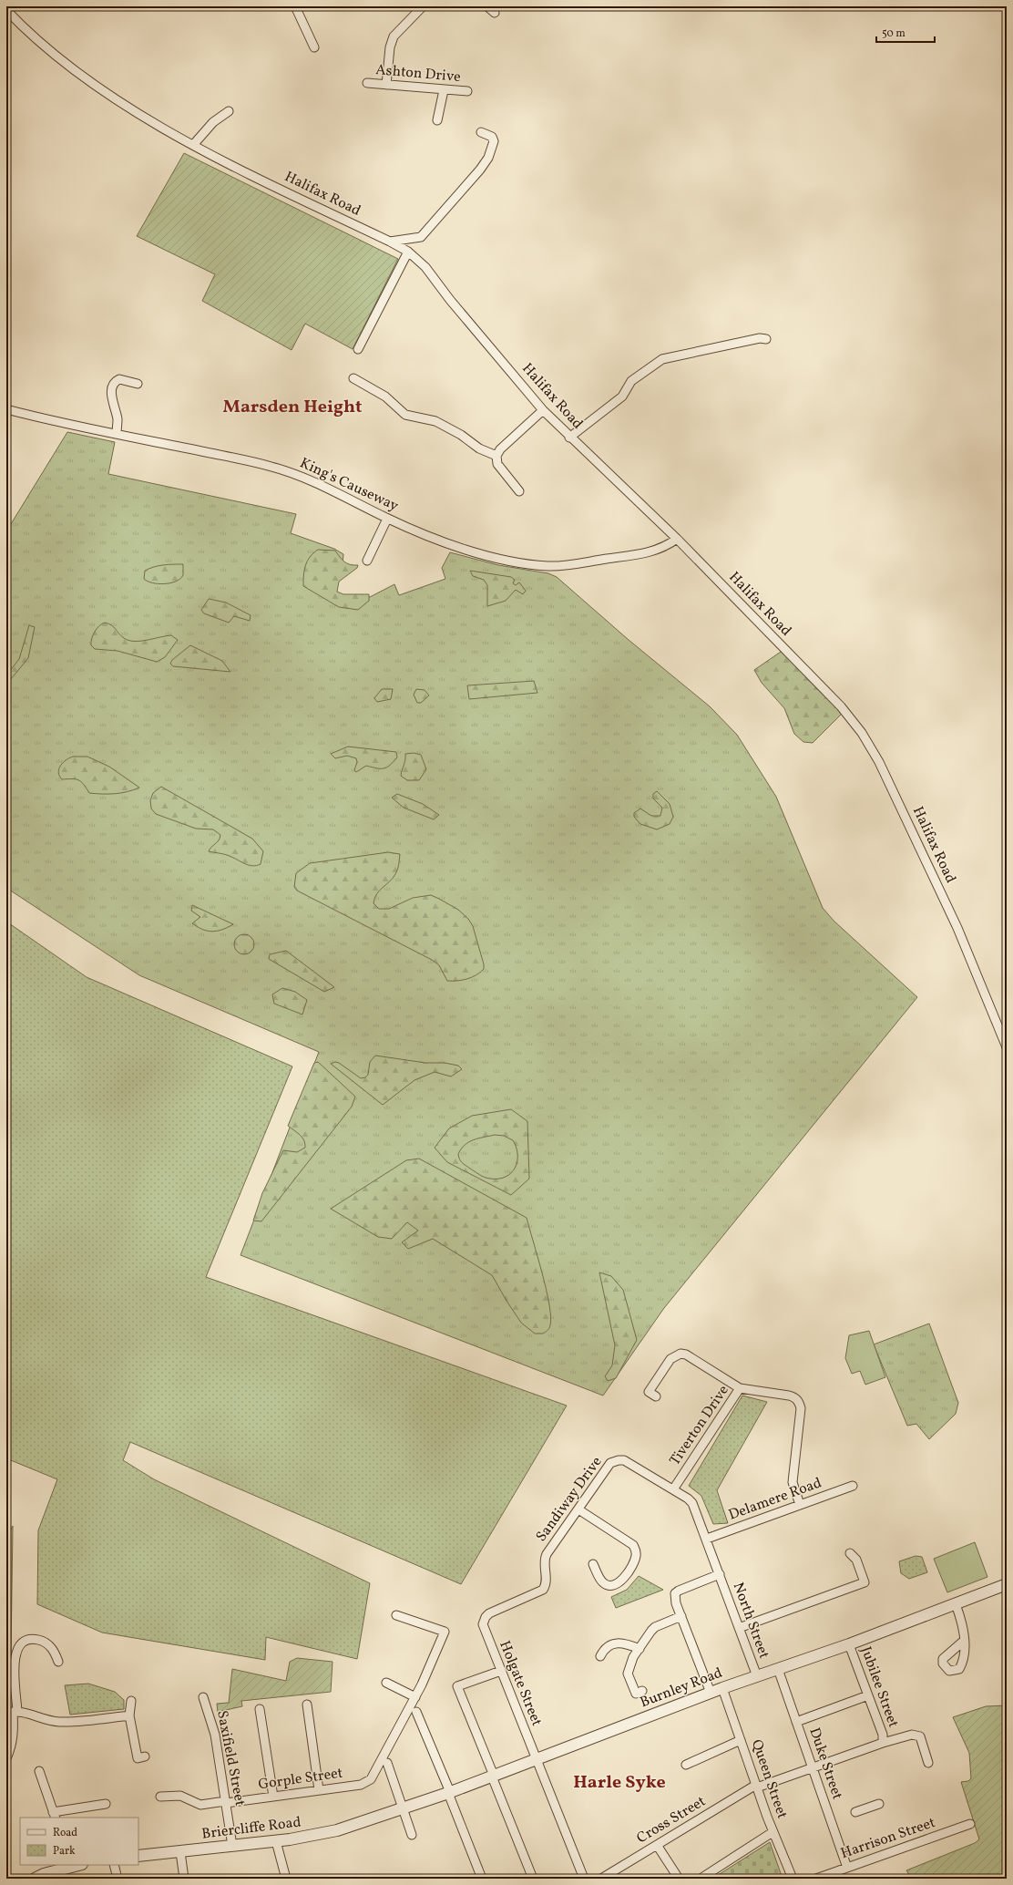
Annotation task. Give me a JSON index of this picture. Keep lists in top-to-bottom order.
{
  "streets": {
    "street": [
      "Ashton Drive",
      "Halifax Road",
      "King's Causeway",
      "Tiverton Drive",
      "Sandiway Drive",
      "Delamere Road",
      "North Street",
      "Holgate Street",
      "Jubilee Street",
      "Burnley Road",
      "Saxifield Street",
      "Duke Street",
      "Gorple Street",
      "Queen Street",
      "Cross Street",
      "Briercliffe Road",
      "Harrison Street"
    ]
  },
  "crossings": [
    ["Halifax Road", "King's Causeway"],
    ["Tiverton Drive", "Sandiway Drive"],
    ["Tiverton Drive", "Delamere Road"],
    ["Sandiway Drive", "Delamere Road"],
    ["Sandiway Drive", "North Street"],
    ["Sandiway Drive", "Holgate Street"],
    ["North Street", "Burnley Road"],
    ["Holgate Street", "Burnley Road"],
    ["Jubilee Street", "Burnley Road"],
    ["Jubilee Street", "Cross Street"],
    ["Burnley Road", "Duke Street"],
    ["Burnley Road", "Queen Street"],
    ["Burnley Road", "Briercliffe Road"],
    ["Saxifield Street", "Gorple Street"],
    ["Saxifield Street", "Briercliffe Road"],
    ["Duke Street", "Cross Street"],
    ["Duke Street", "Harrison Street"],
    ["Queen Street", "Cross Street"]
  ],
  "districts": ["Marsden Height", "Harle Syke"],
  "legend": ["Road", "Park"],
  "scale_bar": "50 m"
}
